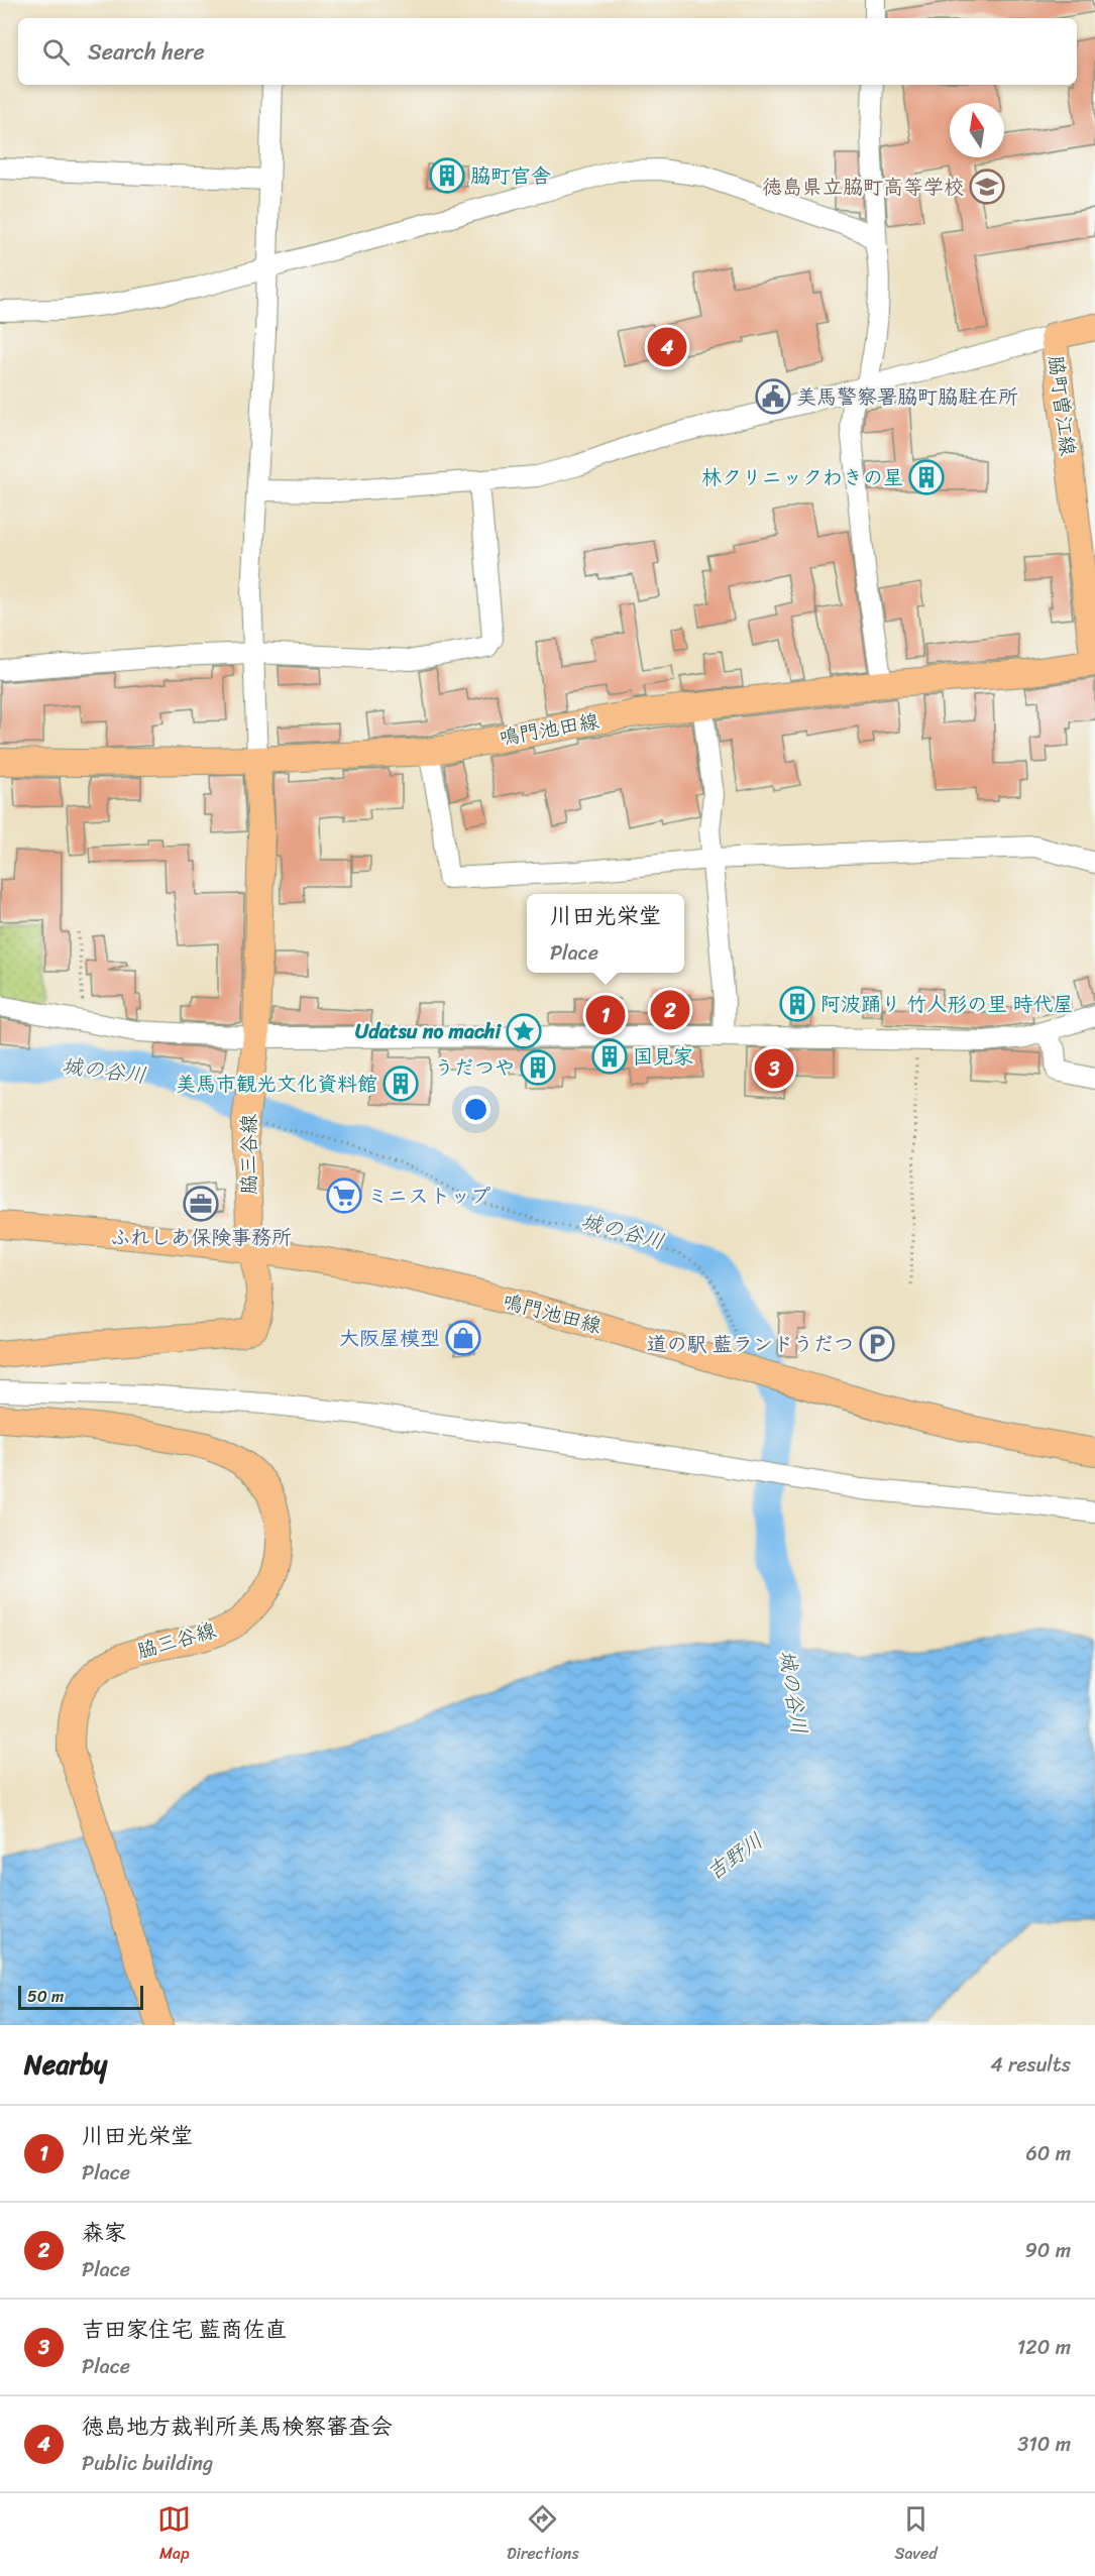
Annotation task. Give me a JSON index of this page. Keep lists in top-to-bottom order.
{
  "streets": {
    "main road": ["脇町曽江線", "鳴門池田線", "脇三谷線"]
  },
  "crossings": [
    ["脇町曽江線", "鳴門池田線"],
    ["鳴門池田線", "脇三谷線"]
  ],
  "water": ["城の谷川", "吉野川"],
  "places": {
    "building": [
      "脇町官舎",
      "林クリニックわきの星",
      "阿波踊り 竹人形の里 時代屋",
      "国見家",
      "うだつや",
      "美馬市観光文化資料館"
    ],
    "school or university": ["徳島県立脇町高等学校"],
    "public building": ["美馬警察署脇町脇駐在所"],
    "place": ["Udatsu no machi"],
    "supermarket": ["ミニストップ"],
    "office": ["ふれしあ保険事務所"],
    "shop": ["大阪屋模型"],
    "parking": ["道の駅 藍ランドうだつ"]
  },
  "scale_bar": "50 m",
  "north": "top",
  "page": {
    "search": "Search here",
    "pins": [
      "4",
      "2",
      "1",
      "3"
    ],
    "popup": ["川田光栄堂", "Place"],
    "scale": "50 m",
    "heading": ["Nearby", "4 results"],
    "list": [
      {
        "mark": "1",
        "name": "川田光栄堂",
        "note": "Place",
        "value": "60 m"
      },
      {
        "mark": "2",
        "name": "森家",
        "note": "Place",
        "value": "90 m"
      },
      {
        "mark": "3",
        "name": "吉田家住宅 藍商佐直",
        "note": "Place",
        "value": "120 m"
      },
      {
        "mark": "4",
        "name": "徳島地方裁判所美馬検察審査会",
        "note": "Public building",
        "value": "310 m"
      }
    ],
    "nav": ["Map", "Directions", "Saved"]
  }
}
